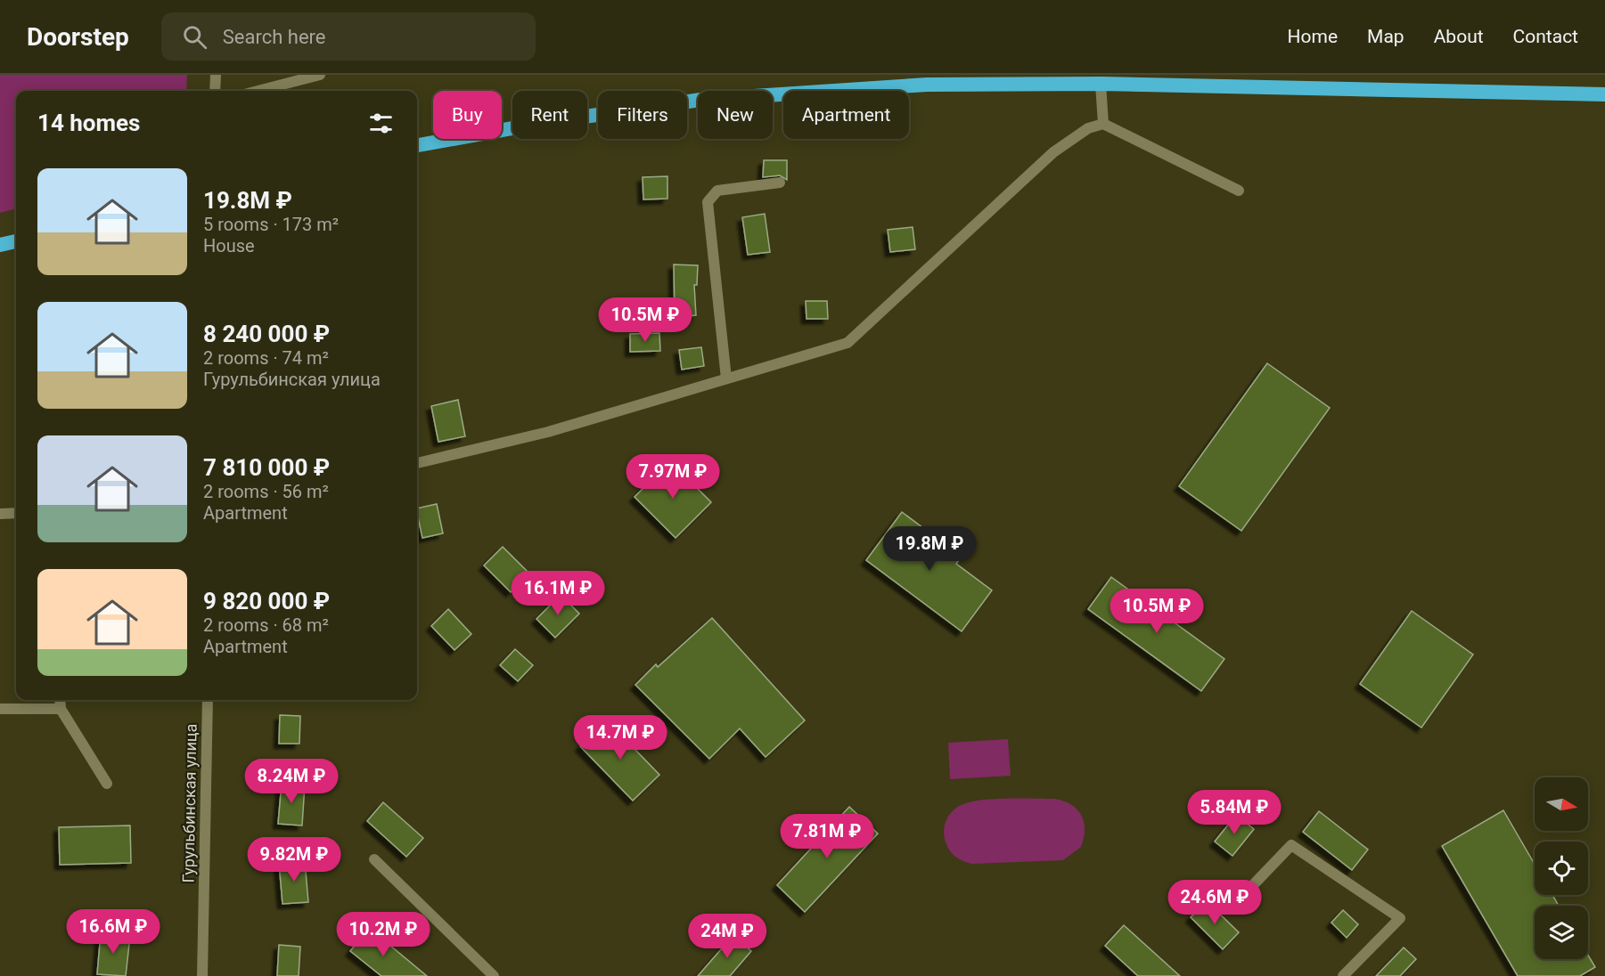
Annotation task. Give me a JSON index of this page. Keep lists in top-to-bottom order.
{
  "streets": {
    "street": ["Гурульбинская улица"]
  },
  "north": "right",
  "page": {
    "header": "Doorstep",
    "search": "Search here",
    "nav": [
      "Home",
      "Map",
      "About",
      "Contact"
    ],
    "chip": [
      "Buy",
      "Rent",
      "Filters",
      "New",
      "Apartment"
    ],
    "heading": "14 homes",
    "list": [
      {
        "name": "19.8M ₽",
        "note": "5 rooms · 173 m² · House"
      },
      {
        "name": "8 240 000 ₽",
        "note": "2 rooms · 74 m² · Гурульбинская улица"
      },
      {
        "name": "7 810 000 ₽",
        "note": "2 rooms · 56 m² · Apartment"
      },
      {
        "name": "9 820 000 ₽",
        "note": "2 rooms · 68 m² · Apartment"
      }
    ],
    "price": [
      "10.5M ₽",
      "7.97M ₽",
      "19.8M ₽",
      "16.1M ₽",
      "10.5M ₽",
      "14.7M ₽",
      "8.24M ₽",
      "5.84M ₽",
      "7.81M ₽",
      "9.82M ₽",
      "24.6M ₽",
      "16.6M ₽",
      "10.2M ₽",
      "24M ₽"
    ]
  }
}
